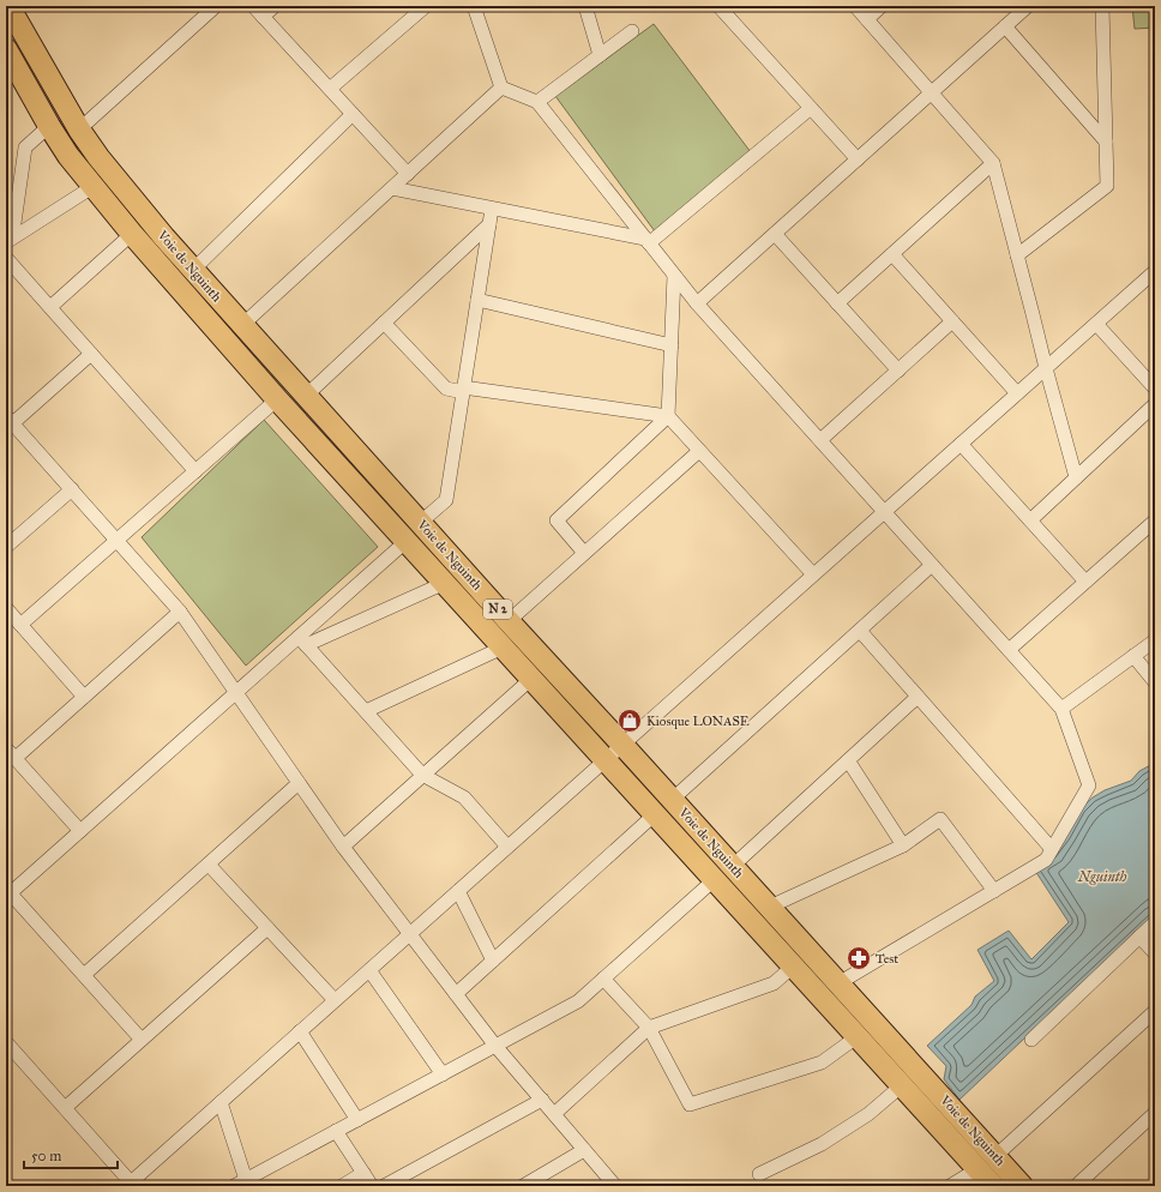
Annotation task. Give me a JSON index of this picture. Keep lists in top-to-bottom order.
{
  "streets": {
    "highway": ["Voie de Nguinth", "N 2"]
  },
  "water": ["Nguinth"],
  "places": {
    "shop": ["Kiosque LONASE"],
    "pharmacy": ["Test"]
  },
  "scale_bar": "50 m"
}
